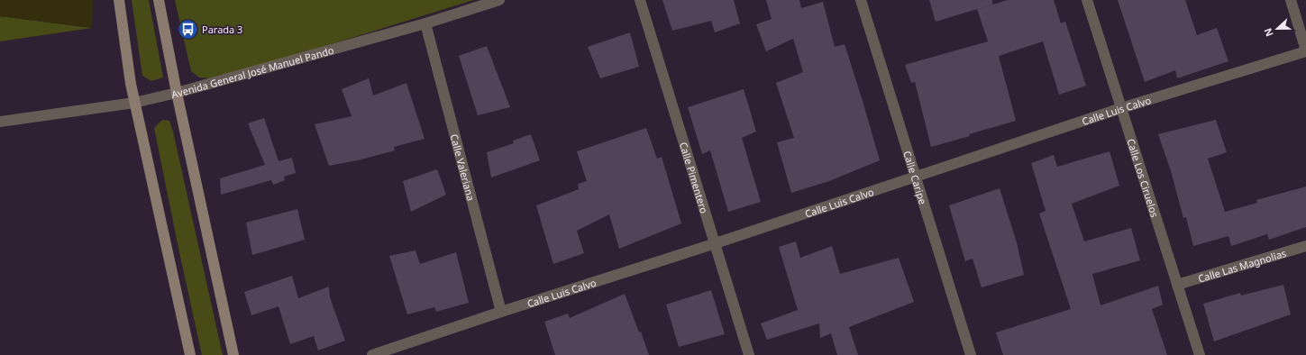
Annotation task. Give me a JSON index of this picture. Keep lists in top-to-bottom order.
{
  "streets": {
    "street": [
      "Avenida General José Manuel Pando",
      "Calle Luis Calvo",
      "Calle Valeriana",
      "Calle Pimentero",
      "Calle Caripe",
      "Calle Los Ciruelos",
      "Calle Las Magnolias"
    ]
  },
  "crossings": [
    ["Avenida General José Manuel Pando", "Calle Valeriana"],
    ["Calle Luis Calvo", "Calle Valeriana"],
    ["Calle Luis Calvo", "Calle Pimentero"],
    ["Calle Luis Calvo", "Calle Caripe"],
    ["Calle Luis Calvo", "Calle Los Ciruelos"],
    ["Calle Los Ciruelos", "Calle Las Magnolias"]
  ],
  "places": {
    "bus stop": ["Parada 3"]
  },
  "north": "left"
}
